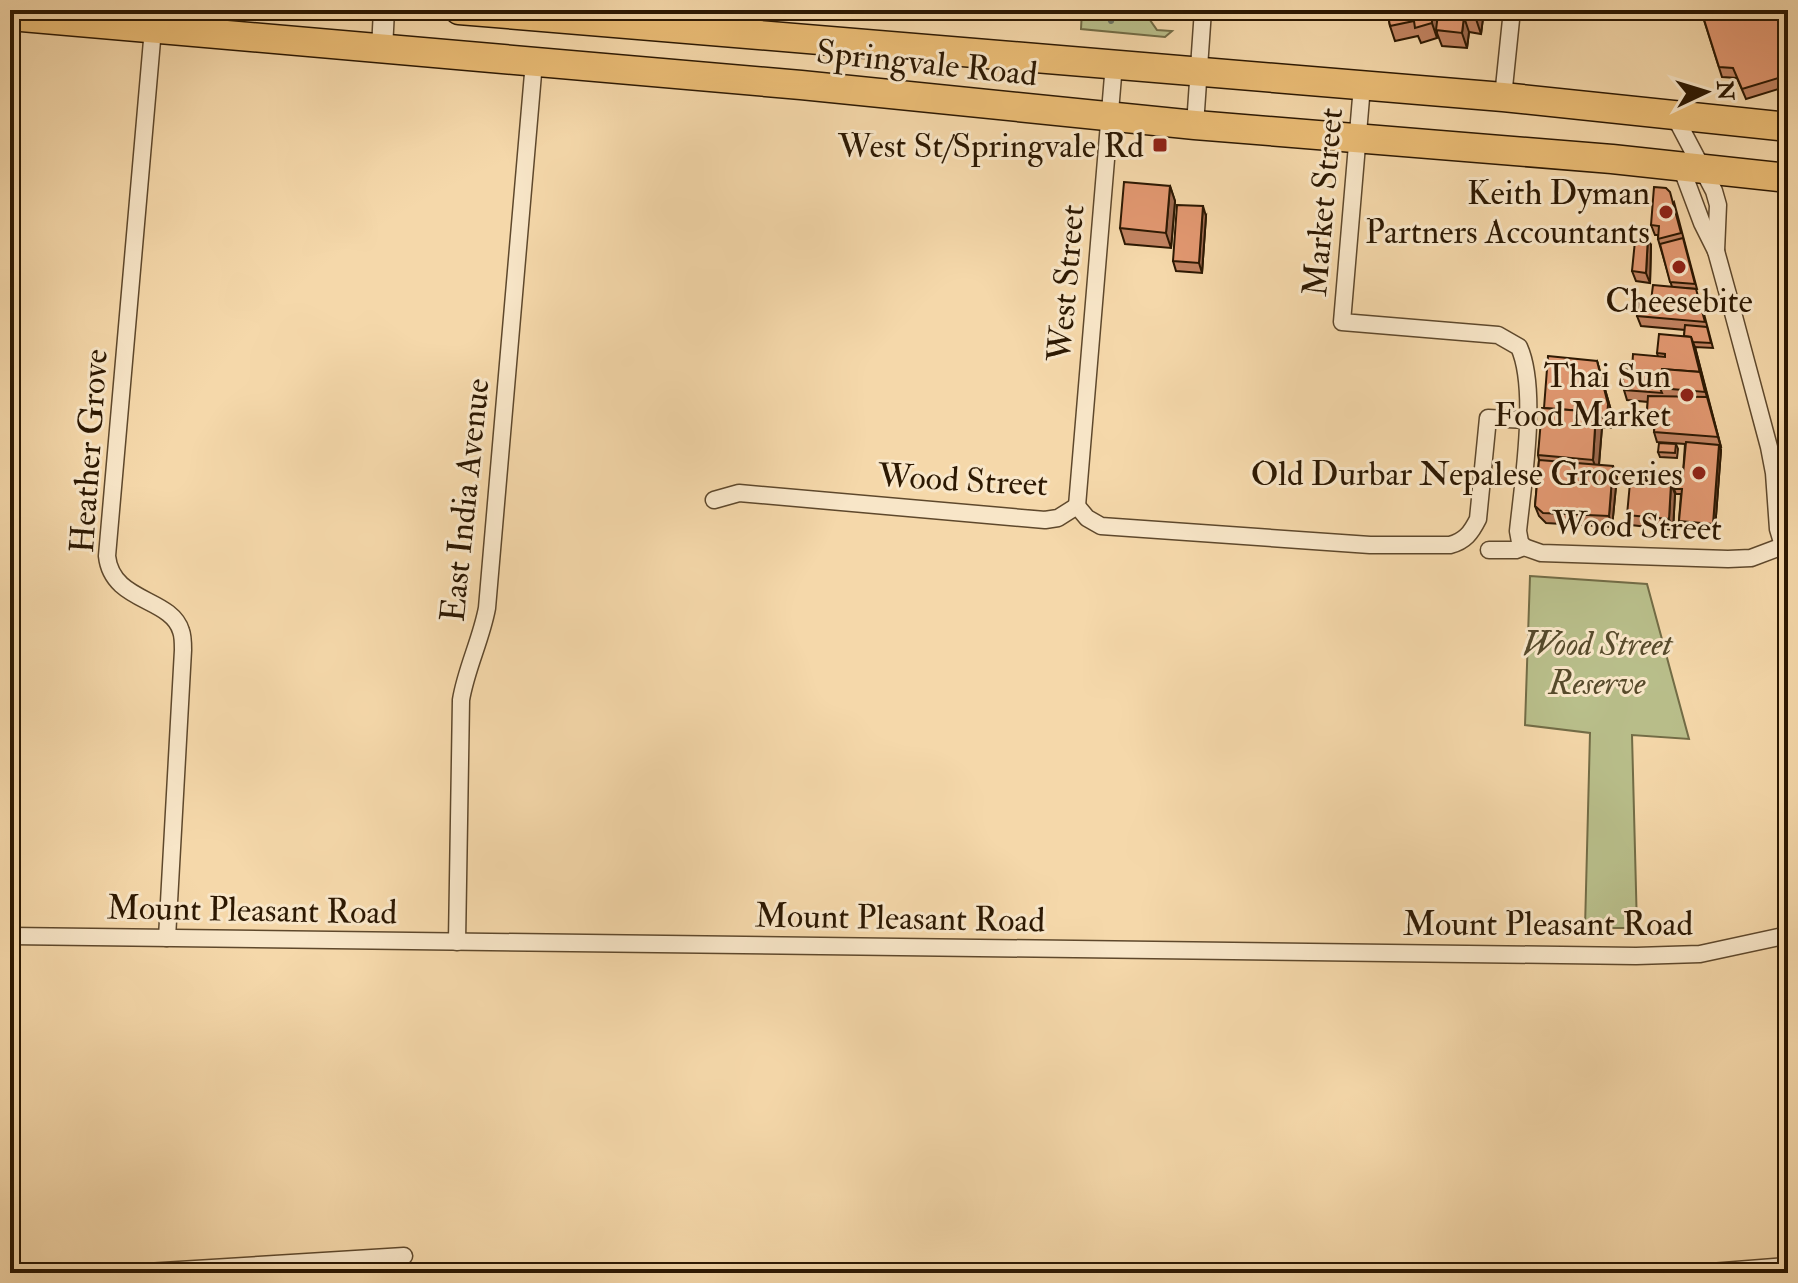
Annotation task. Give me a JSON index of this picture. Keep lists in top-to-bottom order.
{
  "streets": {
    "highway": ["Springvale Road"],
    "street": [
      "Market Street",
      "West Street",
      "Heather Grove",
      "Wood Street",
      "East India Avenue",
      "Mount Pleasant Road"
    ]
  },
  "crossings": [
    ["Springvale Road", "Market Street"],
    ["Springvale Road", "West Street"],
    ["Springvale Road", "Heather Grove"],
    ["Springvale Road", "East India Avenue"],
    ["Market Street", "Wood Street"],
    ["West Street", "Wood Street"],
    ["Heather Grove", "Mount Pleasant Road"],
    ["East India Avenue", "Mount Pleasant Road"]
  ],
  "parks": ["Wood Street Reserve"],
  "places": {
    "transit": ["West St/Springvale Rd"],
    "other": [
      "Keith Dyman Partners Accountants",
      "Cheesebite",
      "Thai Sun Food Market",
      "Old Durbar Nepalese Groceries"
    ]
  },
  "north": "right"
}
